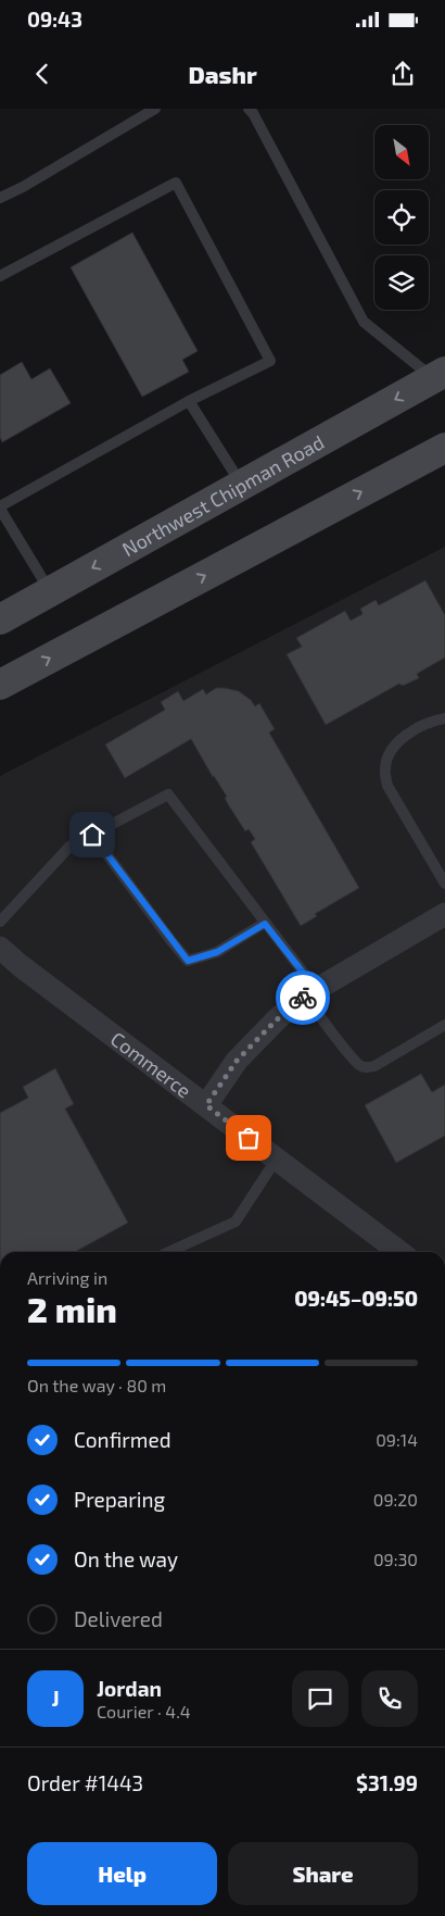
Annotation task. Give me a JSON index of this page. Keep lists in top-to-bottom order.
{
  "streets": {
    "main road": ["Northwest Chipman Road"],
    "street": ["Commerce"]
  },
  "north": "bottom right",
  "page": {
    "status": "09:43",
    "header": "Dashr",
    "heading": ["2 min", "Arriving in", "09:45–09:50"],
    "panel": [
      "Jordan",
      "Courier · 4.4",
      "Order #1443",
      "$31.99"
    ],
    "bar": "On the way · 80 m",
    "list": [
      ["Confirmed", "09:14"],
      ["Preparing", "09:20"],
      ["On the way", "09:30"],
      "Delivered"
    ],
    "round": "J",
    "buttons": ["Help", "Share"]
  }
}
